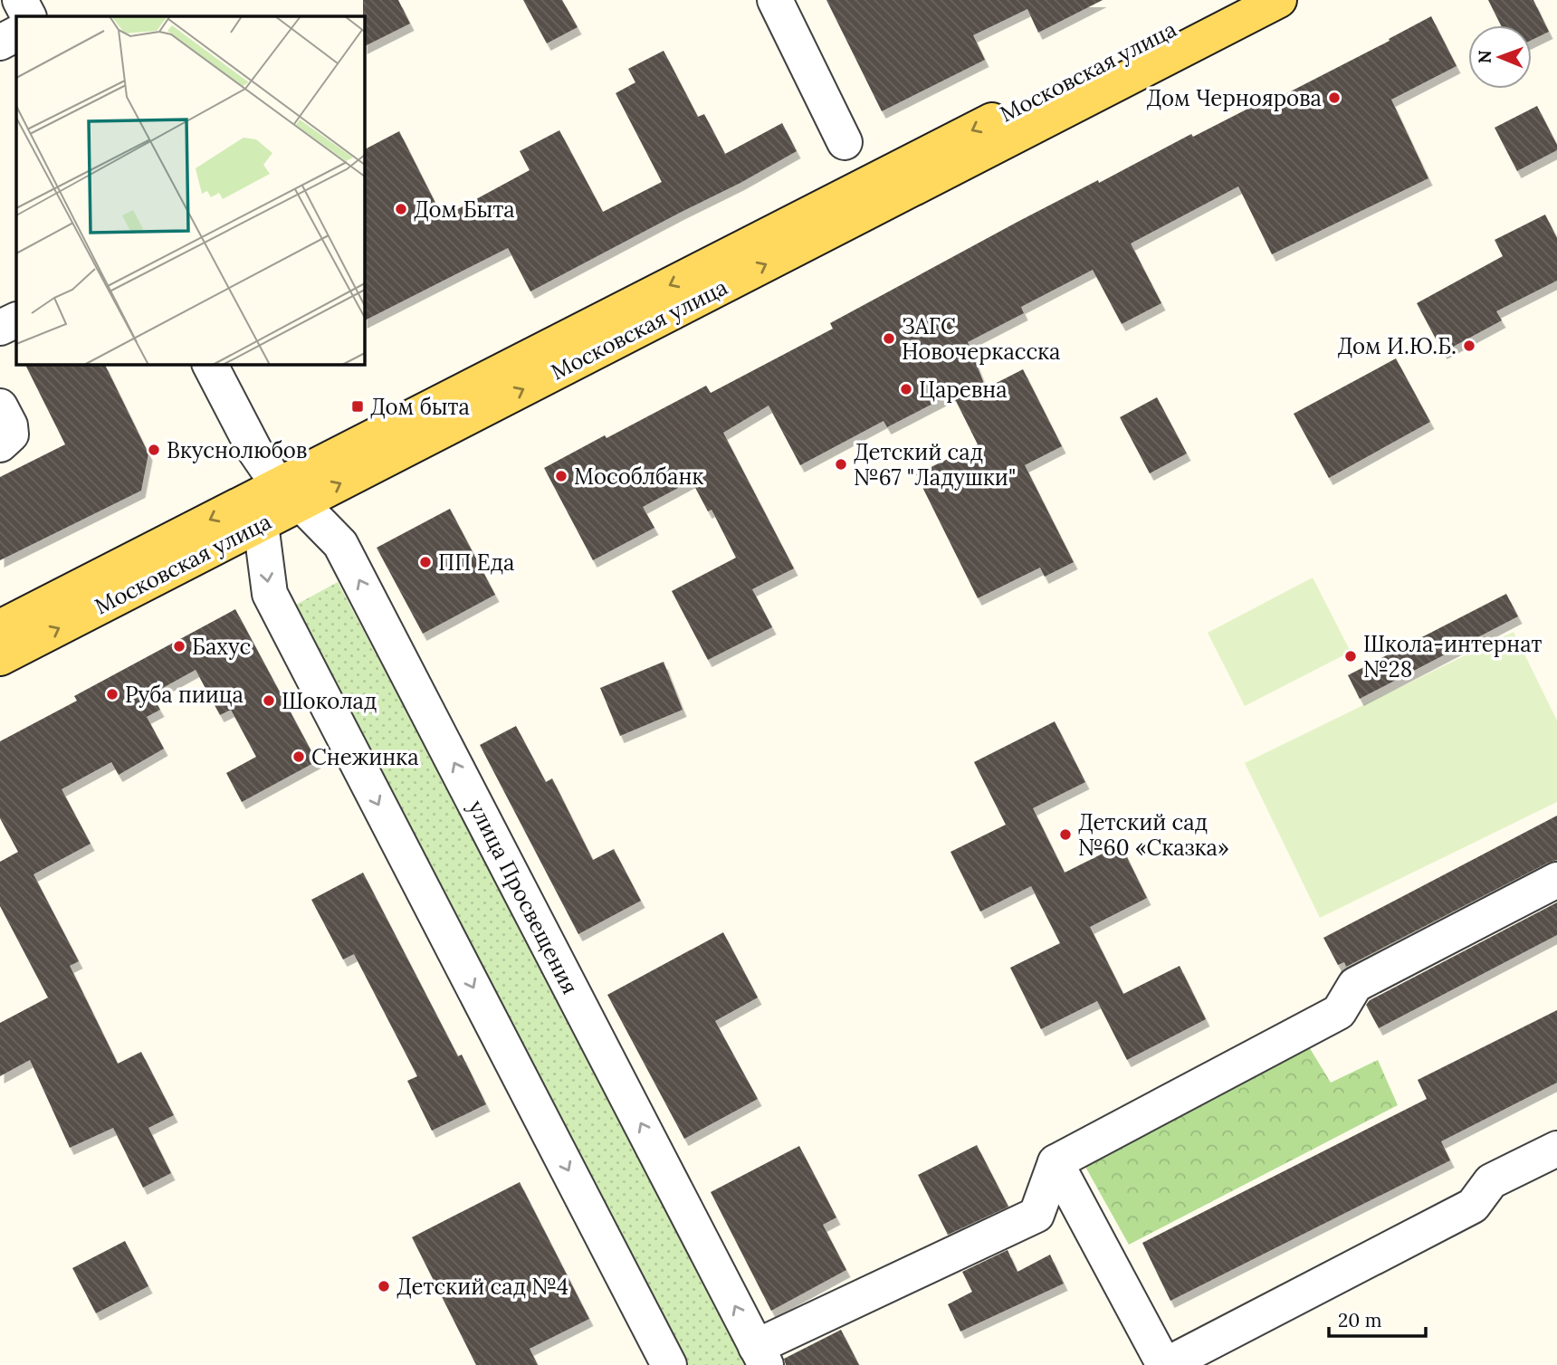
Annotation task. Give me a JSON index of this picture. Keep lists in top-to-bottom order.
{
  "streets": {
    "main road": ["Московская улица"],
    "street": ["улица Просвещения"]
  },
  "crossings": [
    ["Московская улица", "улица Просвещения"]
  ],
  "places": {
    "other": [
      "Дом Черноярова",
      "Дом Быта",
      "ЗАГС Новочеркасска",
      "Дом И.Ю.Б.",
      "Царевна",
      "Вкуснолюбов",
      "Детский сад №67 \"Ладушки\"",
      "Мособлбанк",
      "ПП Еда",
      "Бахус",
      "Школа-интернат №28",
      "Руба пиица",
      "Шоколад",
      "Снежинка",
      "Детский сад №60 «Сказка»",
      "Детский сад №4"
    ],
    "transit": ["Дом быта"]
  },
  "scale_bar": "20 m",
  "north": "left"
}
